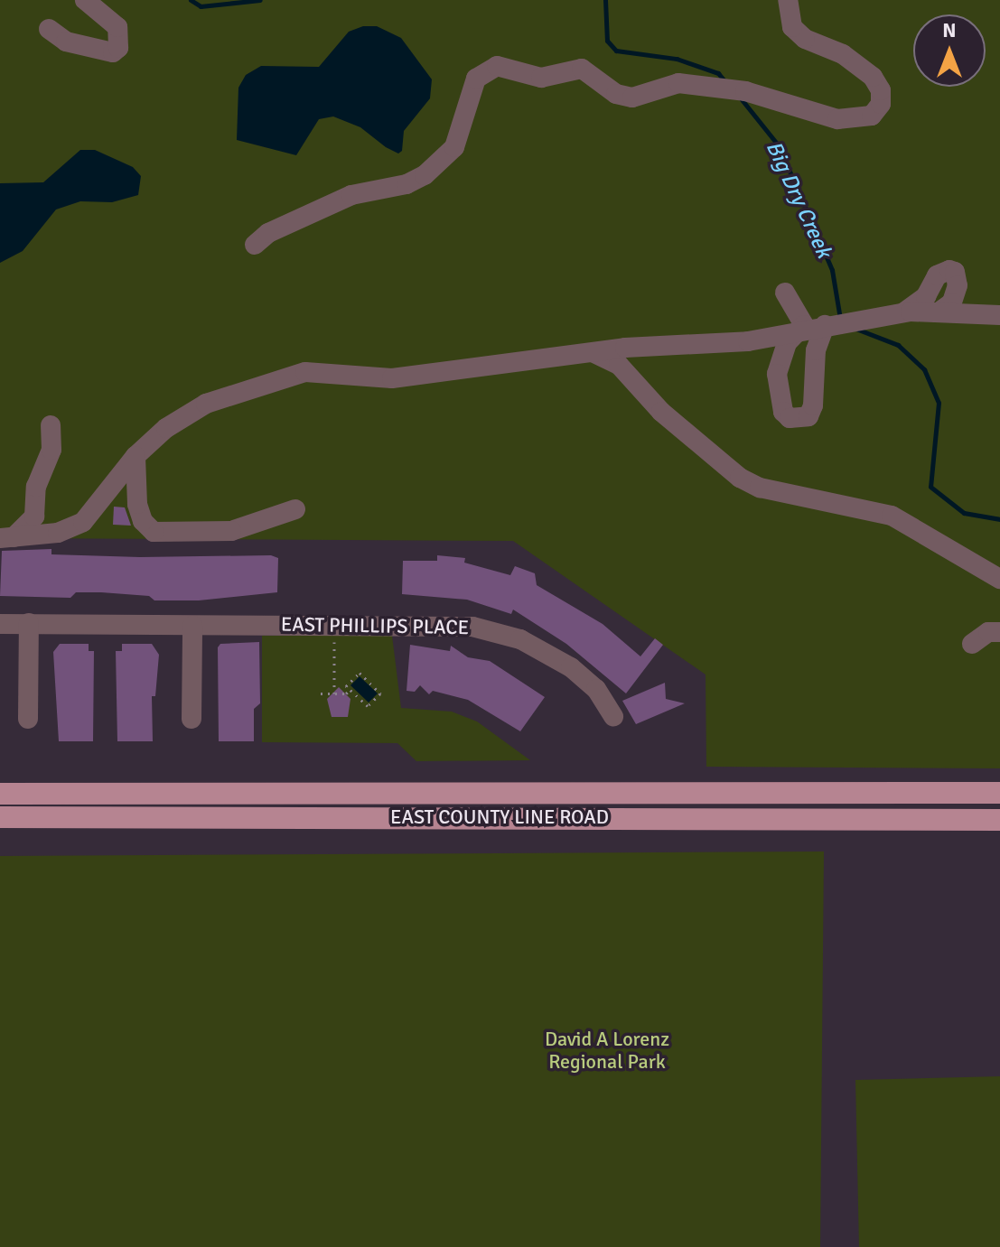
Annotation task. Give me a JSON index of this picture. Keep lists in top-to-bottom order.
{
  "streets": {
    "main road": ["EAST COUNTY LINE ROAD"],
    "street": ["EAST PHILLIPS PLACE"]
  },
  "water": ["Big Dry Creek"],
  "parks": ["David A Lorenz Regional Park"],
  "north": "top"
}
